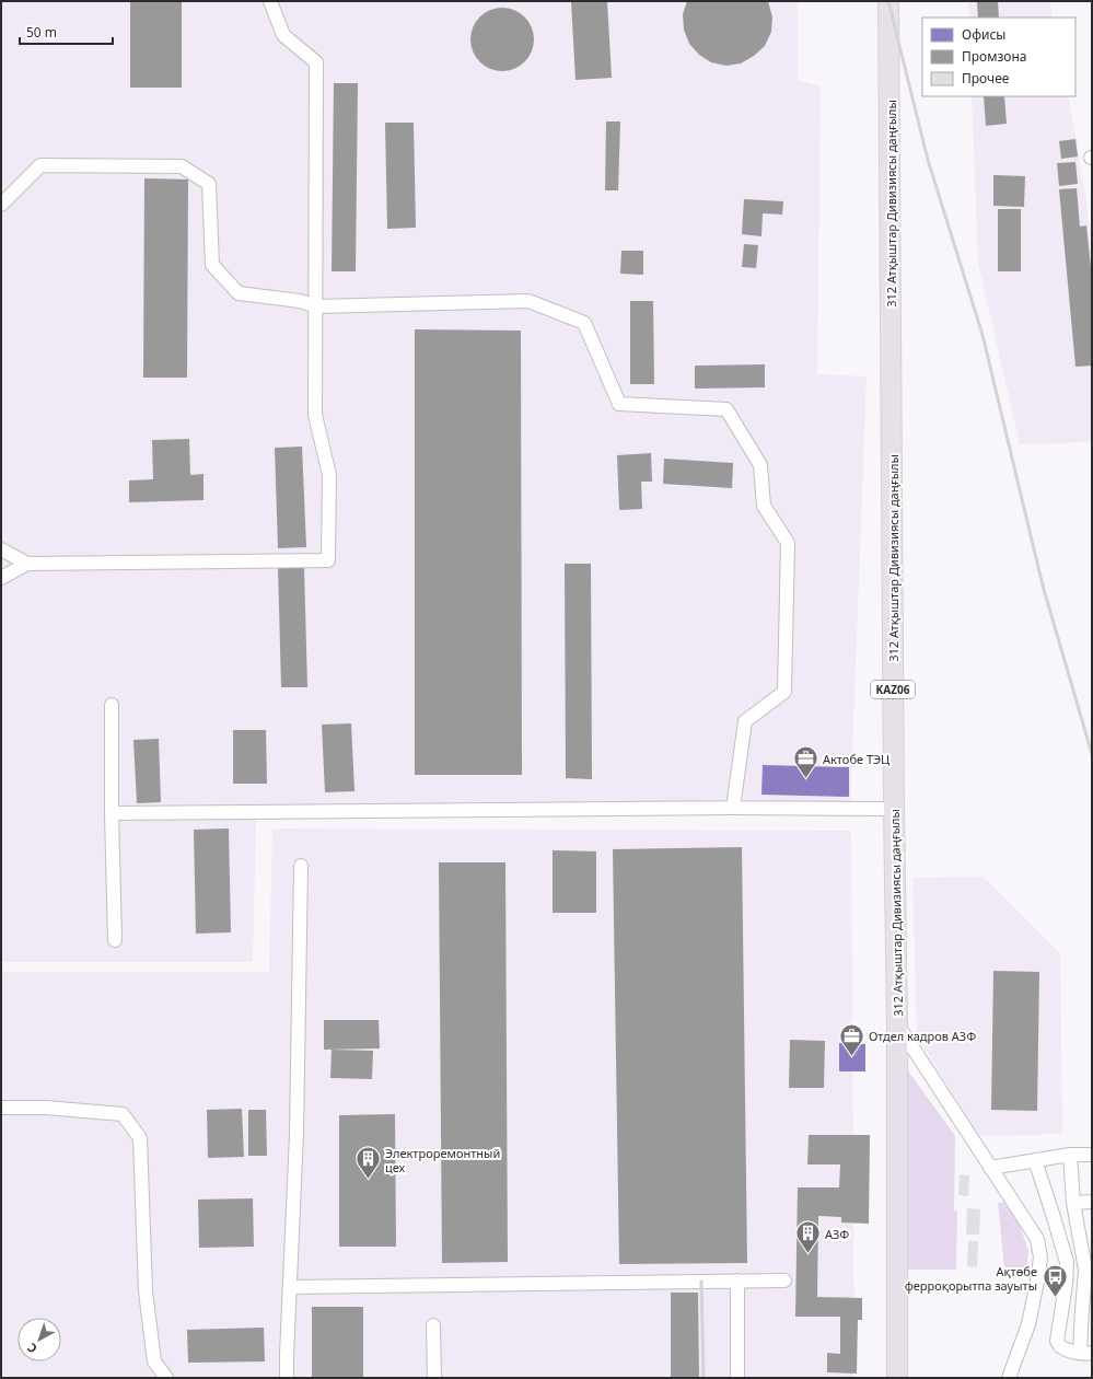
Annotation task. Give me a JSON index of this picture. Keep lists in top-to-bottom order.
{
  "streets": {
    "highway": ["312 Атқыштар Дивизиясы даңғылы", "KАZ06"]
  },
  "places": {
    "office": ["Актобе ТЭЦ", "Отдел кадров АЗФ"],
    "building": ["Электроремонтный цех", "АЗФ"],
    "bus stop": ["Ақтөбе ферроқорытпа зауыты"]
  },
  "legend": ["Офисы", "Промзона", "Прочее"],
  "scale_bar": "50 m",
  "north": "bottom left"
}
